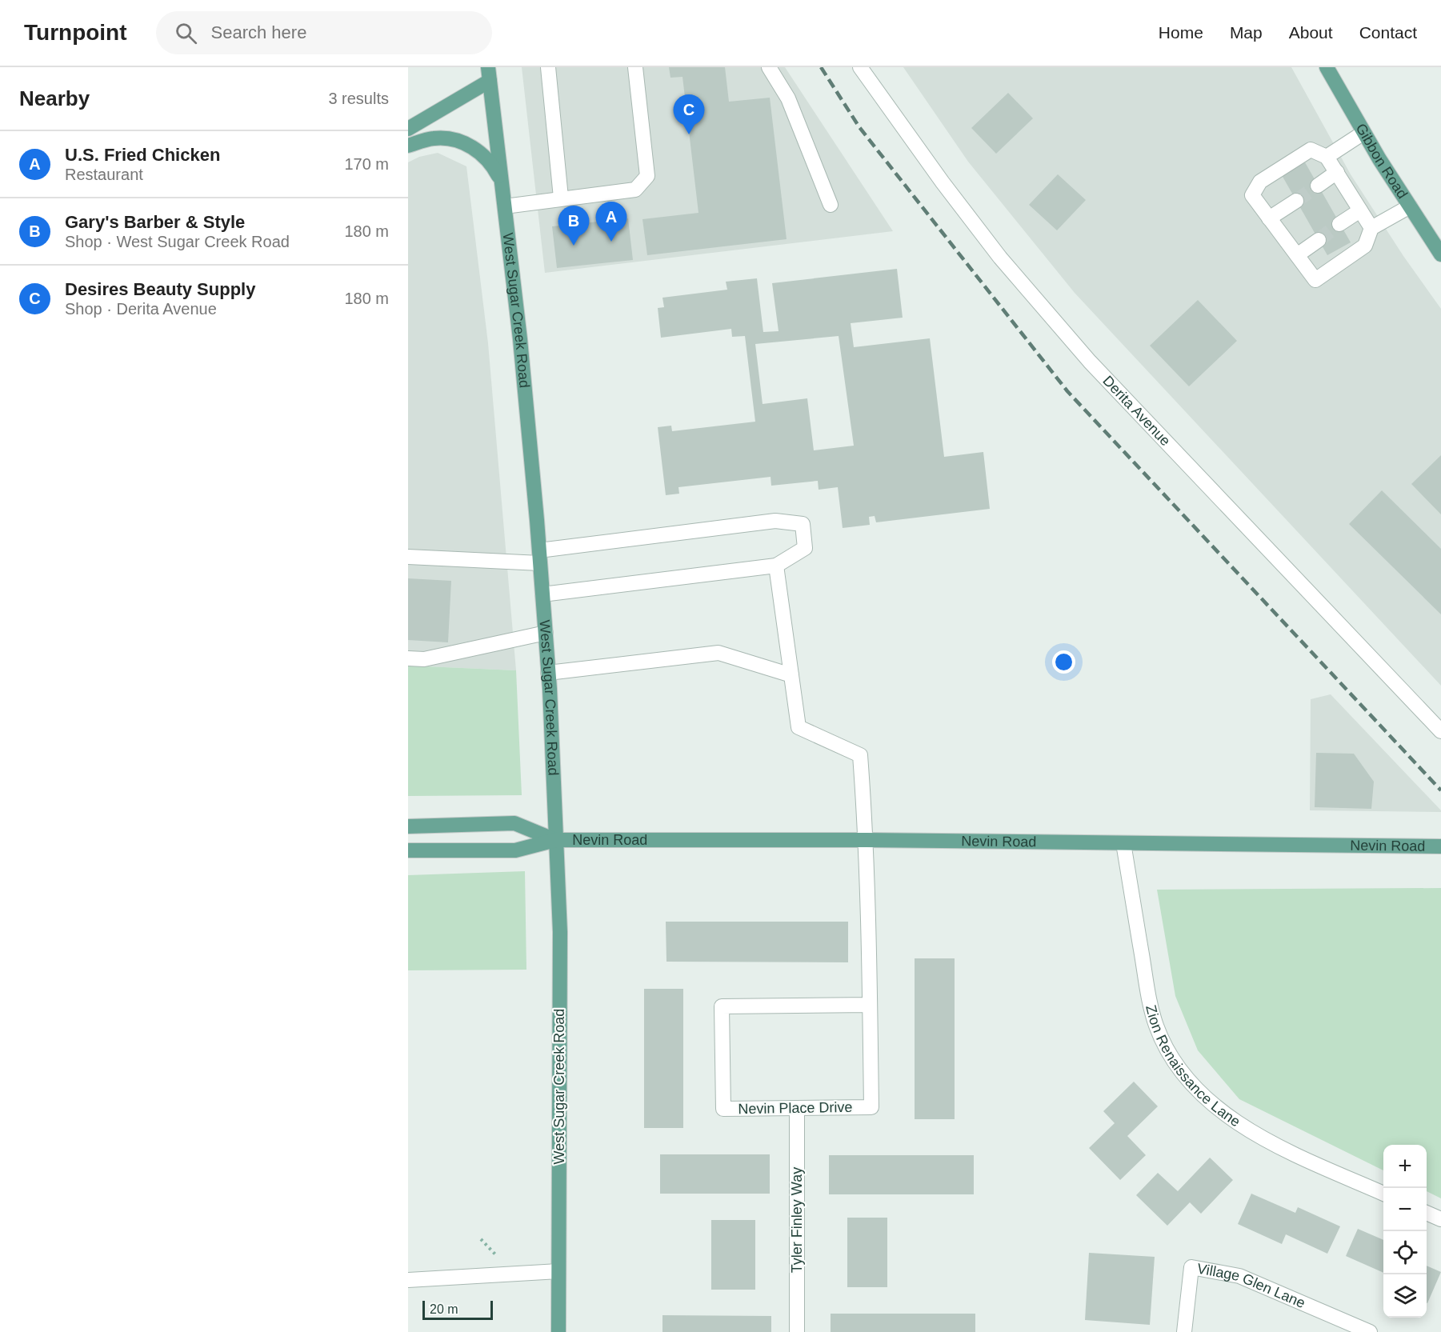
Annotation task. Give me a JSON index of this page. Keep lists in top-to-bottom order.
{
  "streets": {
    "main road": ["Gibbon Road", "West Sugar Creek Road", "Nevin Road"],
    "street": [
      "Derita Avenue",
      "Zion Renaissance Lane",
      "Nevin Place Drive",
      "Tyler Finley Way",
      "Village Glen Lane"
    ]
  },
  "crossings": [
    ["West Sugar Creek Road", "Nevin Road"],
    ["Nevin Road", "Zion Renaissance Lane"],
    ["Nevin Road", "Nevin Place Drive"],
    ["Nevin Place Drive", "Tyler Finley Way"]
  ],
  "scale_bar": "20 m",
  "page": {
    "header": "Turnpoint",
    "search": "Search here",
    "nav": [
      "Home",
      "Map",
      "About",
      "Contact"
    ],
    "heading": ["Nearby", "3 results"],
    "pins": ["C", "A", "B"],
    "list": [
      {
        "mark": "A",
        "name": "U.S. Fried Chicken",
        "note": "Restaurant",
        "value": "170 m"
      },
      {
        "mark": "B",
        "name": "Gary's Barber & Style",
        "note": "Shop · West Sugar Creek Road",
        "value": "180 m"
      },
      {
        "mark": "C",
        "name": "Desires Beauty Supply",
        "note": "Shop · Derita Avenue",
        "value": "180 m"
      }
    ],
    "map_buttons": ["+", "−"],
    "scale": "20 m"
  }
}
